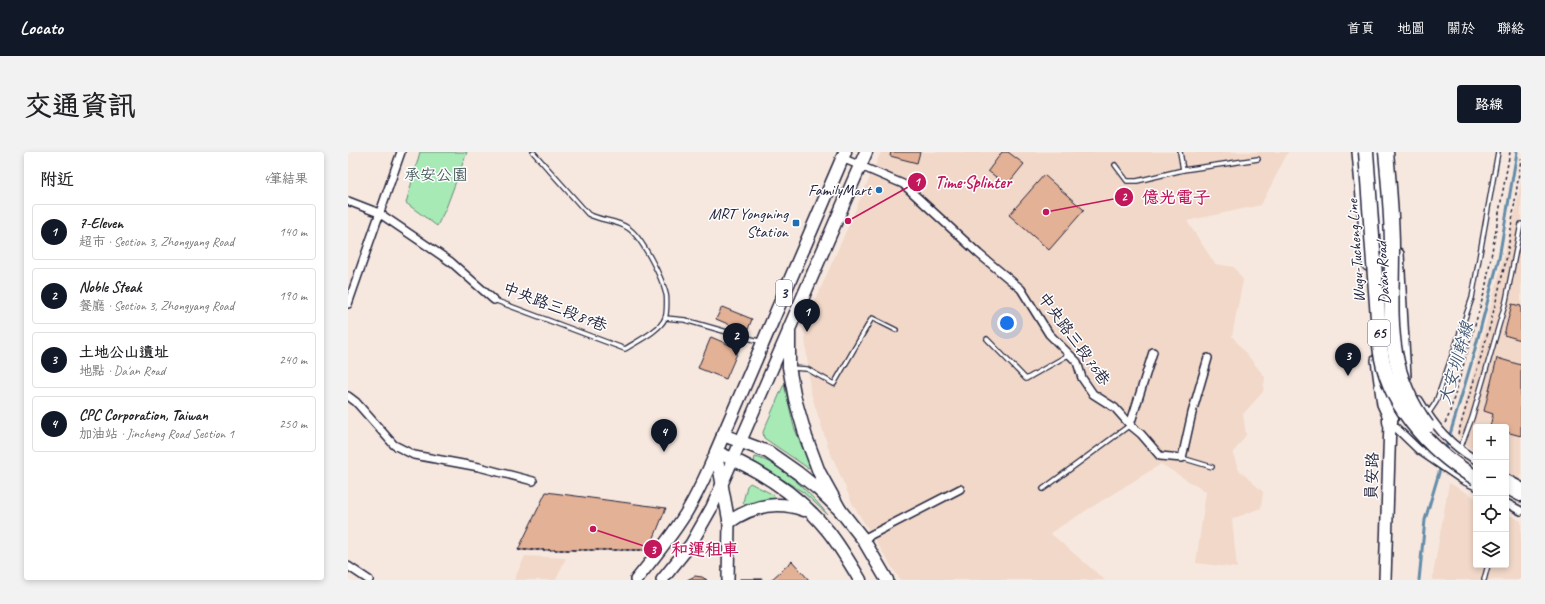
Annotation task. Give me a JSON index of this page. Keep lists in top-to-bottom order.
{
  "streets": {
    "highway": ["Wugu-Tucheng Line", "65"],
    "main road": ["3"],
    "street": [
      "Da'an Road",
      "中央路三段89巷",
      "中央路三段76巷",
      "員安路"
    ]
  },
  "crossings": [
    ["Da'an Road", "員安路"],
    ["3", "中央路三段76巷"]
  ],
  "water": ["大安圳幹線"],
  "parks": ["承安公園"],
  "places": {
    "other": [
      "FamilyMart",
      "億光電子",
      "Time·Splinter",
      "和運租車"
    ],
    "transit": ["MRT Yongning Station"]
  },
  "page": {
    "header": "Locato",
    "nav": [
      "首頁",
      "地圖",
      "關於",
      "聯絡"
    ],
    "buttons": "路線",
    "title": "交通資訊",
    "heading": ["附近", "4筆結果"],
    "list": [
      {
        "mark": "1",
        "name": "7-Eleven",
        "note": "超市 · Section 3, Zhongyang Road",
        "value": "140 m"
      },
      {
        "mark": "2",
        "name": "Noble Steak",
        "note": "餐廳 · Section 3, Zhongyang Road",
        "value": "190 m"
      },
      {
        "mark": "3",
        "name": "土地公山遺址",
        "note": "地點 · Da'an Road",
        "value": "240 m"
      },
      {
        "mark": "4",
        "name": "CPC Corporation, Taiwan",
        "note": "加油站 · Jincheng Road Section 1",
        "value": "250 m"
      }
    ],
    "pins": [
      "1",
      "2",
      "3",
      "4"
    ],
    "map_buttons": ["+", "−"]
  }
}
